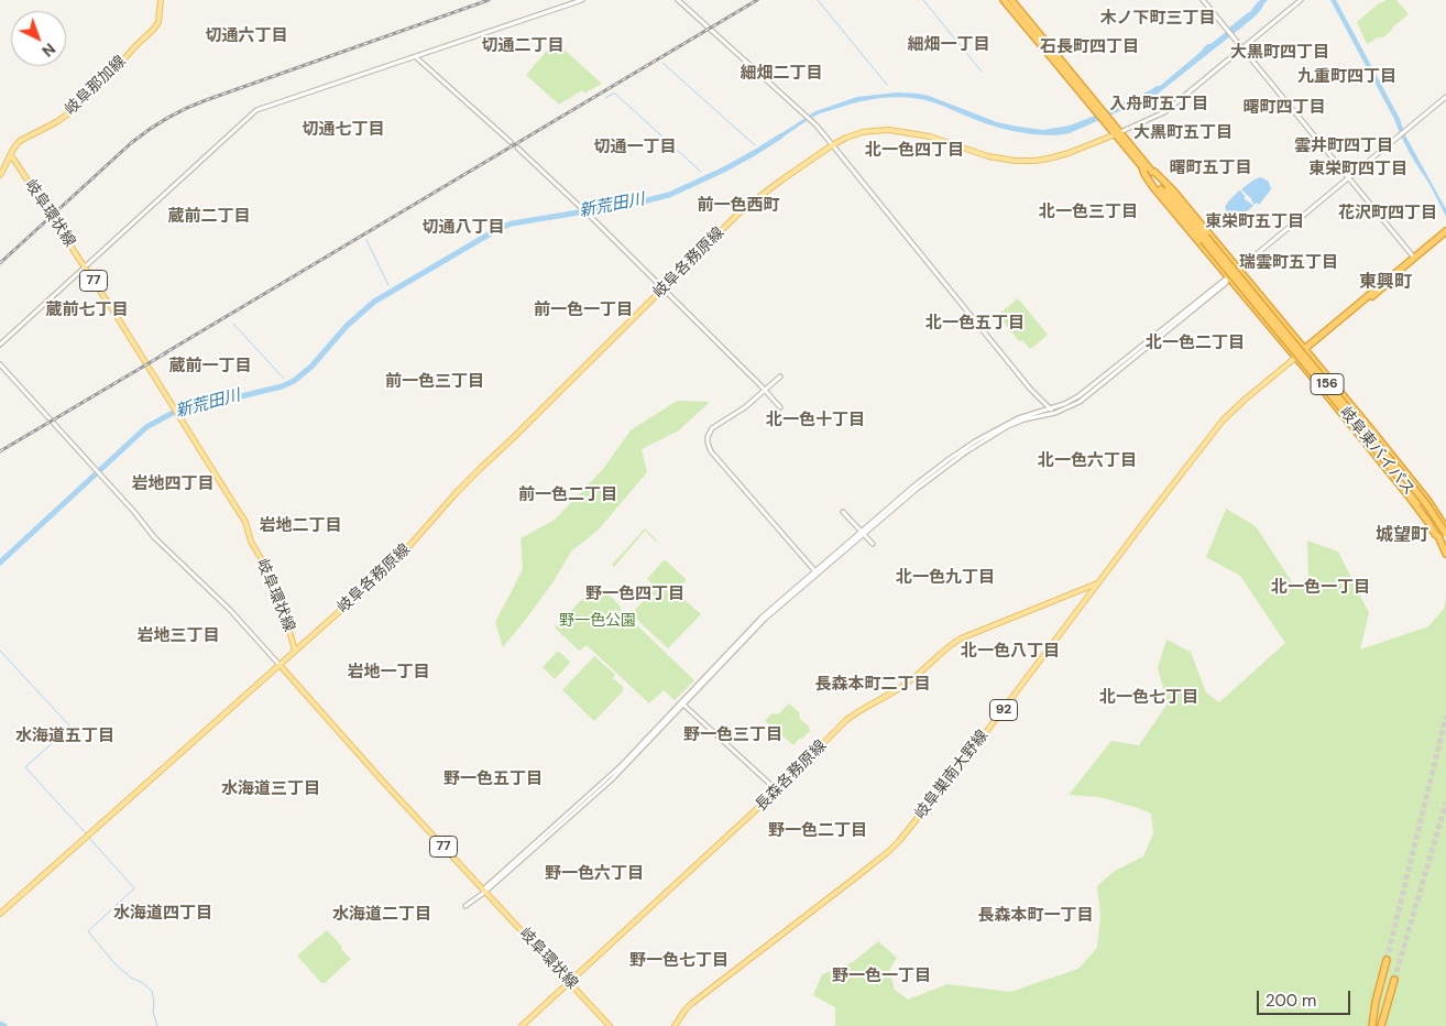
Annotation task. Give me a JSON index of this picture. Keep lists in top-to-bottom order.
{
  "streets": {
    "highway": ["156", "岐阜東バイパス"],
    "main road": [
      "岐阜那加線",
      "岐阜環状線",
      "岐阜各務原線",
      "77",
      "92",
      "岐阜巣南大野線",
      "長森各務原線"
    ]
  },
  "crossings": [
    ["岐阜那加線", "岐阜環状線"],
    ["岐阜環状線", "岐阜各務原線"],
    ["岐阜環状線", "長森各務原線"],
    ["岐阜各務原線", "岐阜東バイパス"],
    ["156", "岐阜東バイパス"],
    ["156", "岐阜巣南大野線"],
    ["岐阜巣南大野線", "長森各務原線"]
  ],
  "districts": [
    "木ノ下町三丁目",
    "切通六丁目",
    "細畑一丁目",
    "切通二丁目",
    "石長町四丁目",
    "大黒町四丁目",
    "細畑二丁目",
    "九重町四丁目",
    "入舟町五丁目",
    "曙町四丁目",
    "切通七丁目",
    "大黒町五丁目",
    "雲井町四丁目",
    "切通一丁目",
    "北一色四丁目",
    "曙町五丁目",
    "東栄町四丁目",
    "前一色西町",
    "北一色三丁目",
    "花沢町四丁目",
    "蔵前二丁目",
    "東栄町五丁目",
    "切通八丁目",
    "瑞雲町五丁目",
    "東興町",
    "蔵前七丁目",
    "前一色一丁目",
    "北一色五丁目",
    "北一色二丁目",
    "蔵前一丁目",
    "前一色三丁目",
    "北一色十丁目",
    "北一色六丁目",
    "岩地四丁目",
    "前一色二丁目",
    "岩地二丁目",
    "城望町",
    "北一色九丁目",
    "北一色一丁目",
    "野一色四丁目",
    "岩地三丁目",
    "北一色八丁目",
    "岩地一丁目",
    "長森本町二丁目",
    "北一色七丁目",
    "野一色三丁目",
    "水海道五丁目",
    "野一色五丁目",
    "水海道三丁目",
    "野一色二丁目",
    "野一色六丁目",
    "水海道四丁目",
    "水海道二丁目",
    "長森本町一丁目",
    "野一色七丁目",
    "野一色一丁目"
  ],
  "water": ["新荒田川"],
  "parks": ["野一色公園"],
  "scale_bar": "200 m",
  "north": "bottom right"
}
